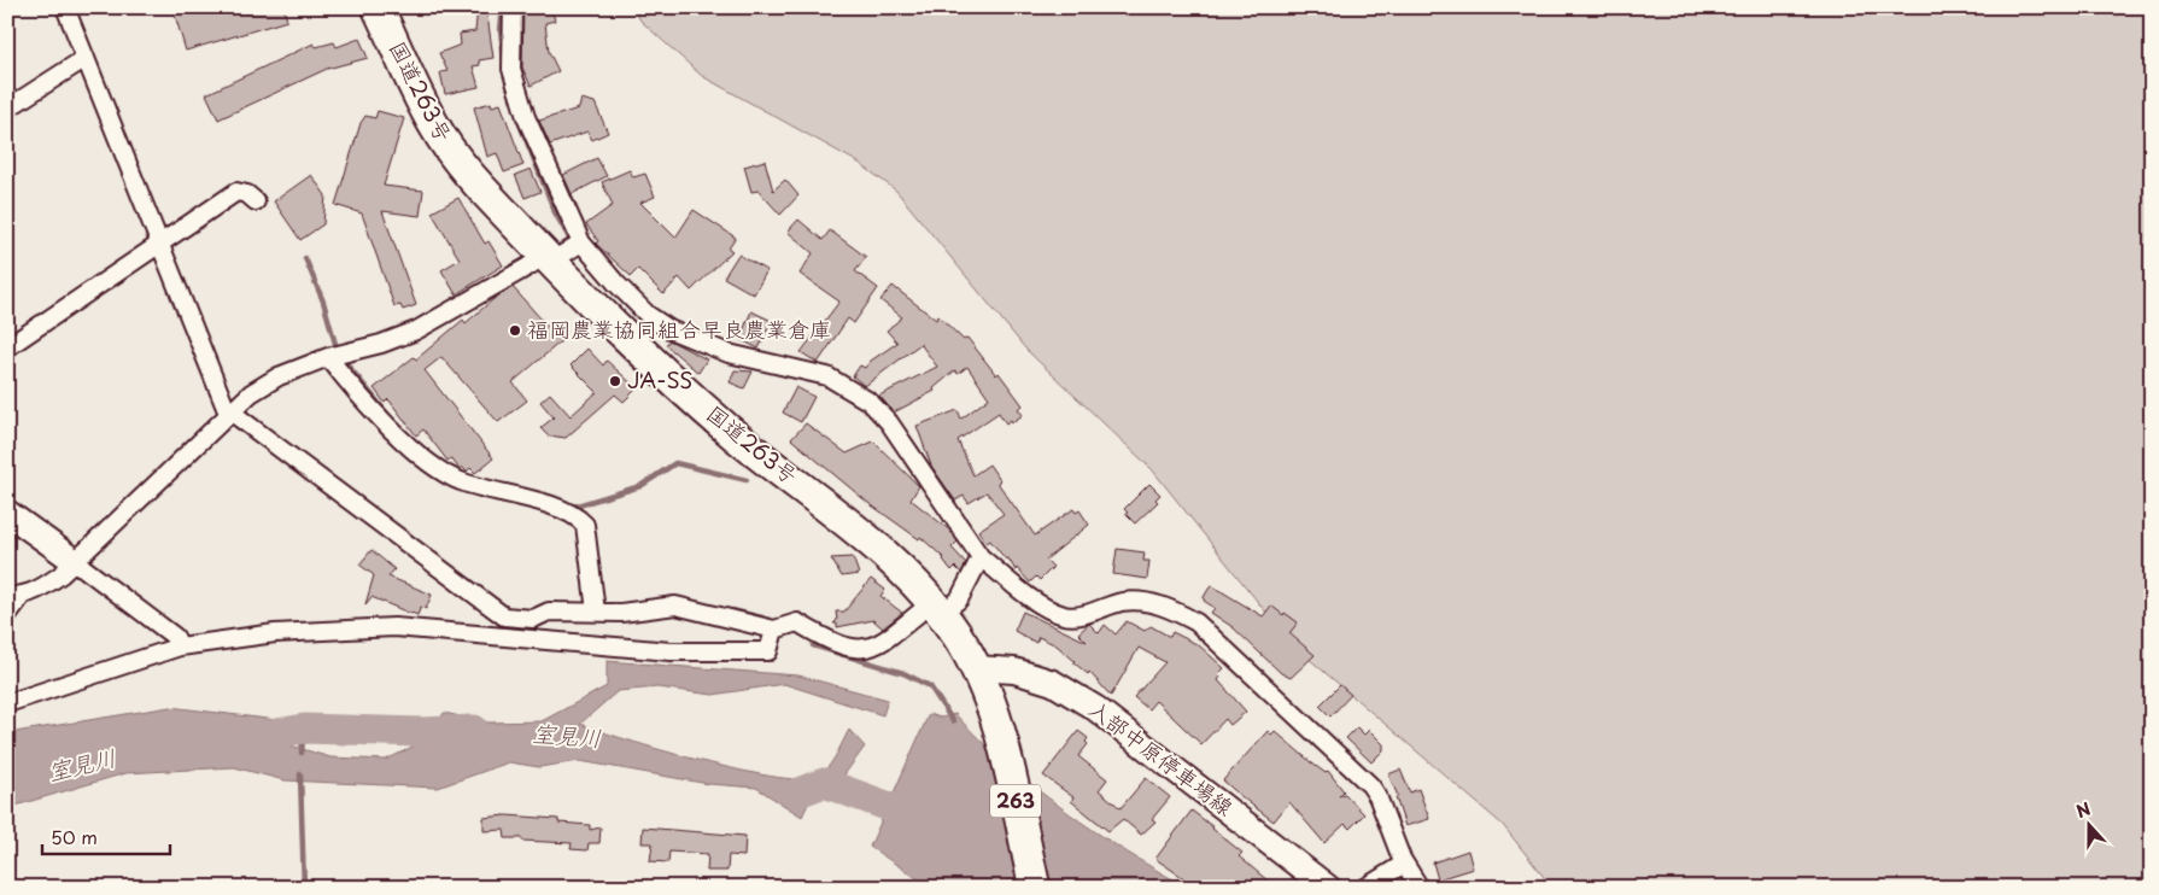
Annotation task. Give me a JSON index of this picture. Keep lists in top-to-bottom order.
{
  "streets": {
    "highway": ["国道263号", "263"],
    "main road": ["入部中原停車場線"]
  },
  "crossings": [
    ["国道263号", "入部中原停車場線"]
  ],
  "water": ["室見川"],
  "places": ["福岡農業協同組合早良農業倉庫", "JA-SS"],
  "scale_bar": "50 m",
  "north": "top"
}
